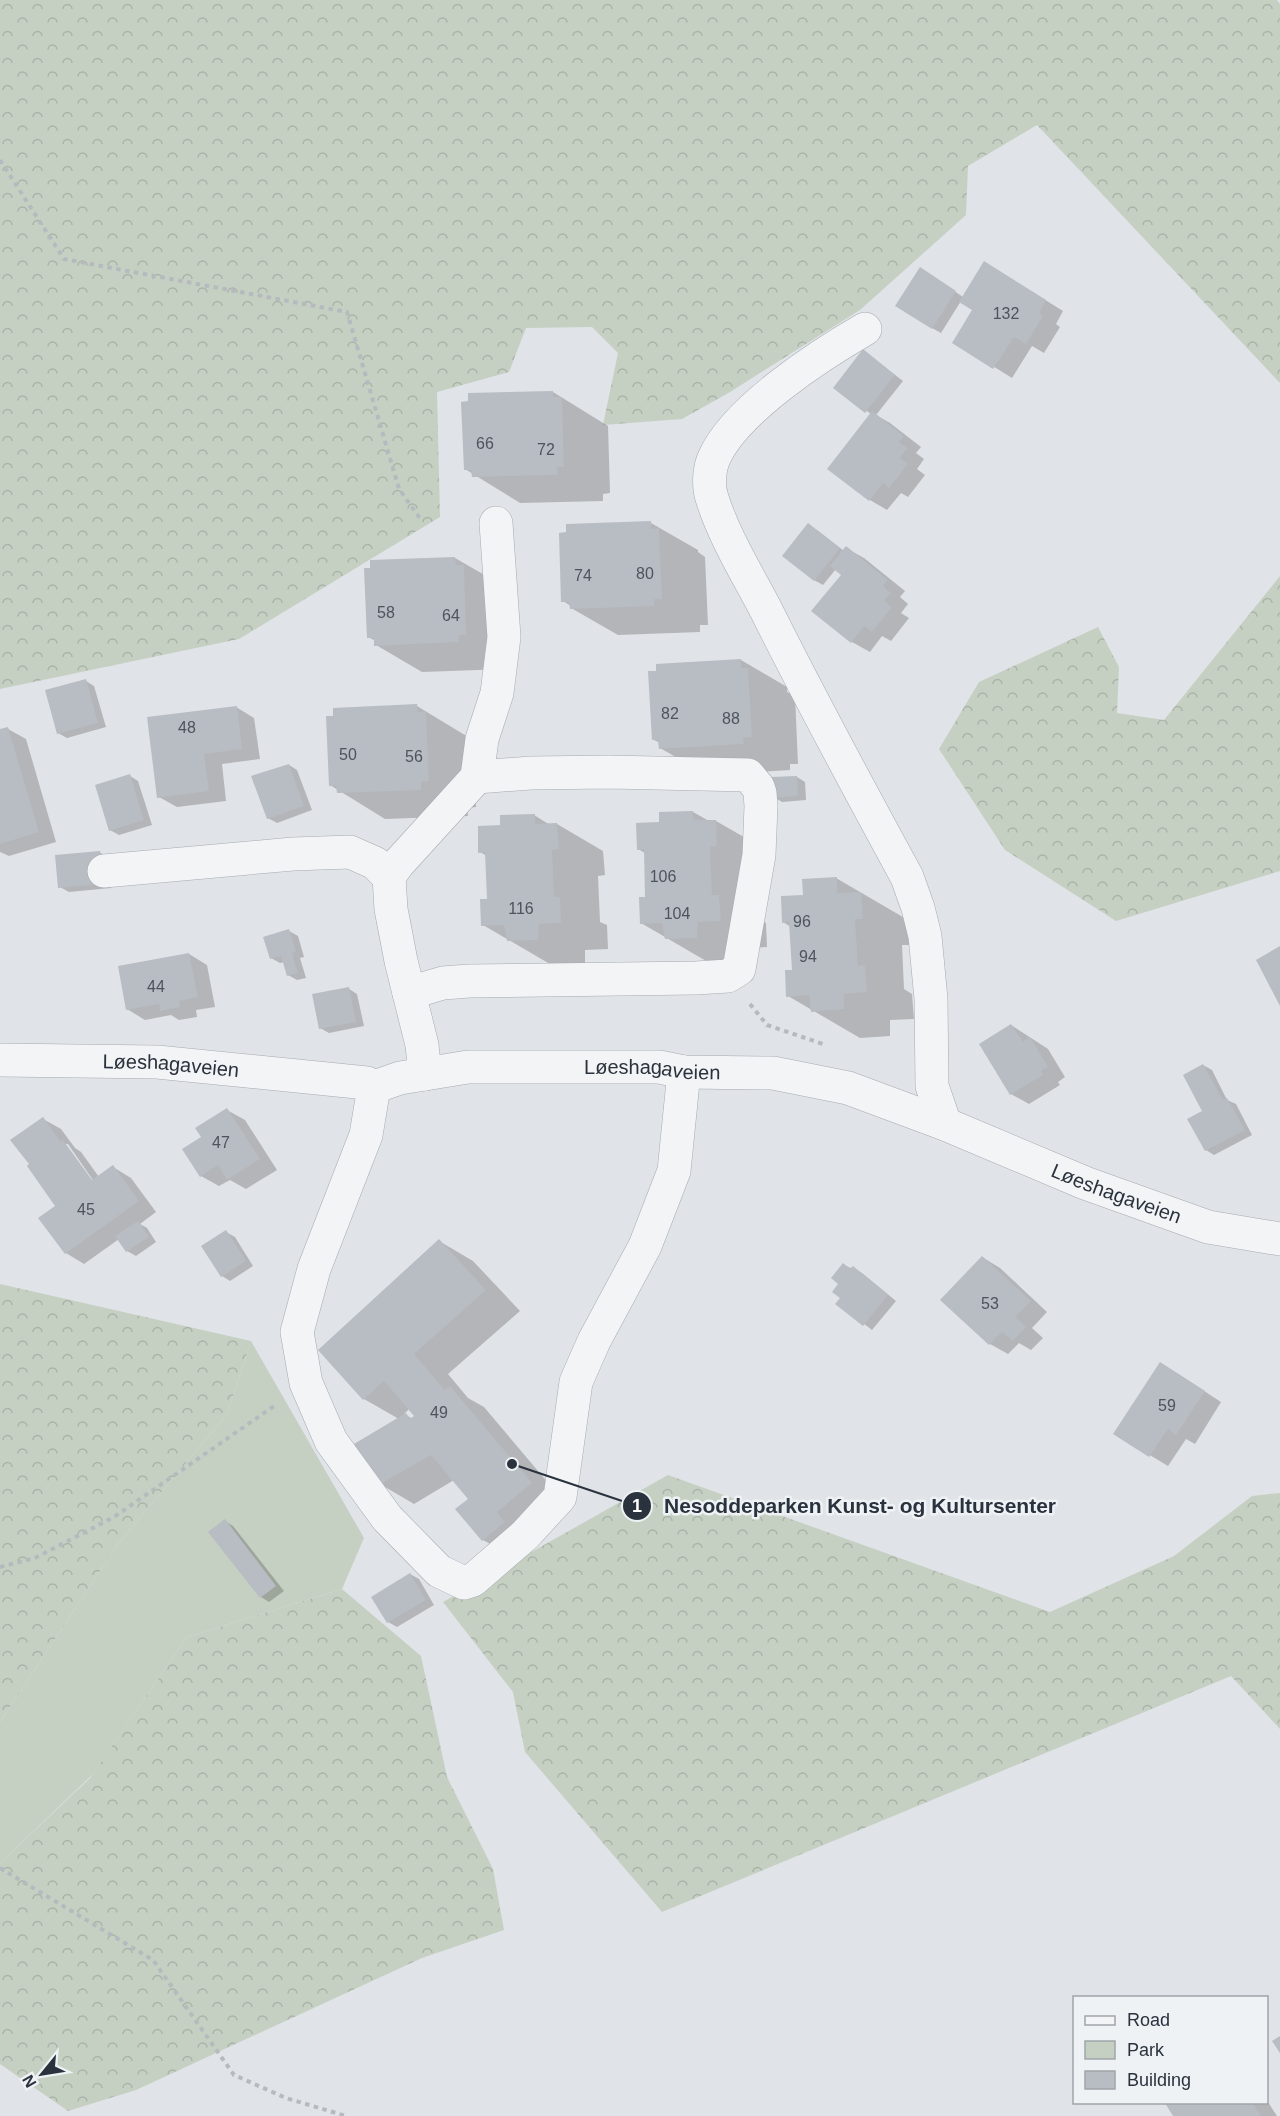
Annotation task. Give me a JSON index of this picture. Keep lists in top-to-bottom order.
{
  "streets": {
    "street": ["Løeshagaveien"]
  },
  "places": ["Nesoddeparken Kunst- og Kultursenter"],
  "house_numbers": [
    "132",
    "66",
    "72",
    "80",
    "74",
    "58",
    "64",
    "82",
    "88",
    "48",
    "50",
    "56",
    "106",
    "116",
    "104",
    "96",
    "94",
    "44",
    "47",
    "45",
    "53",
    "59",
    "49"
  ],
  "legend": ["Road", "Park", "Building"],
  "north": "bottom left"
}
